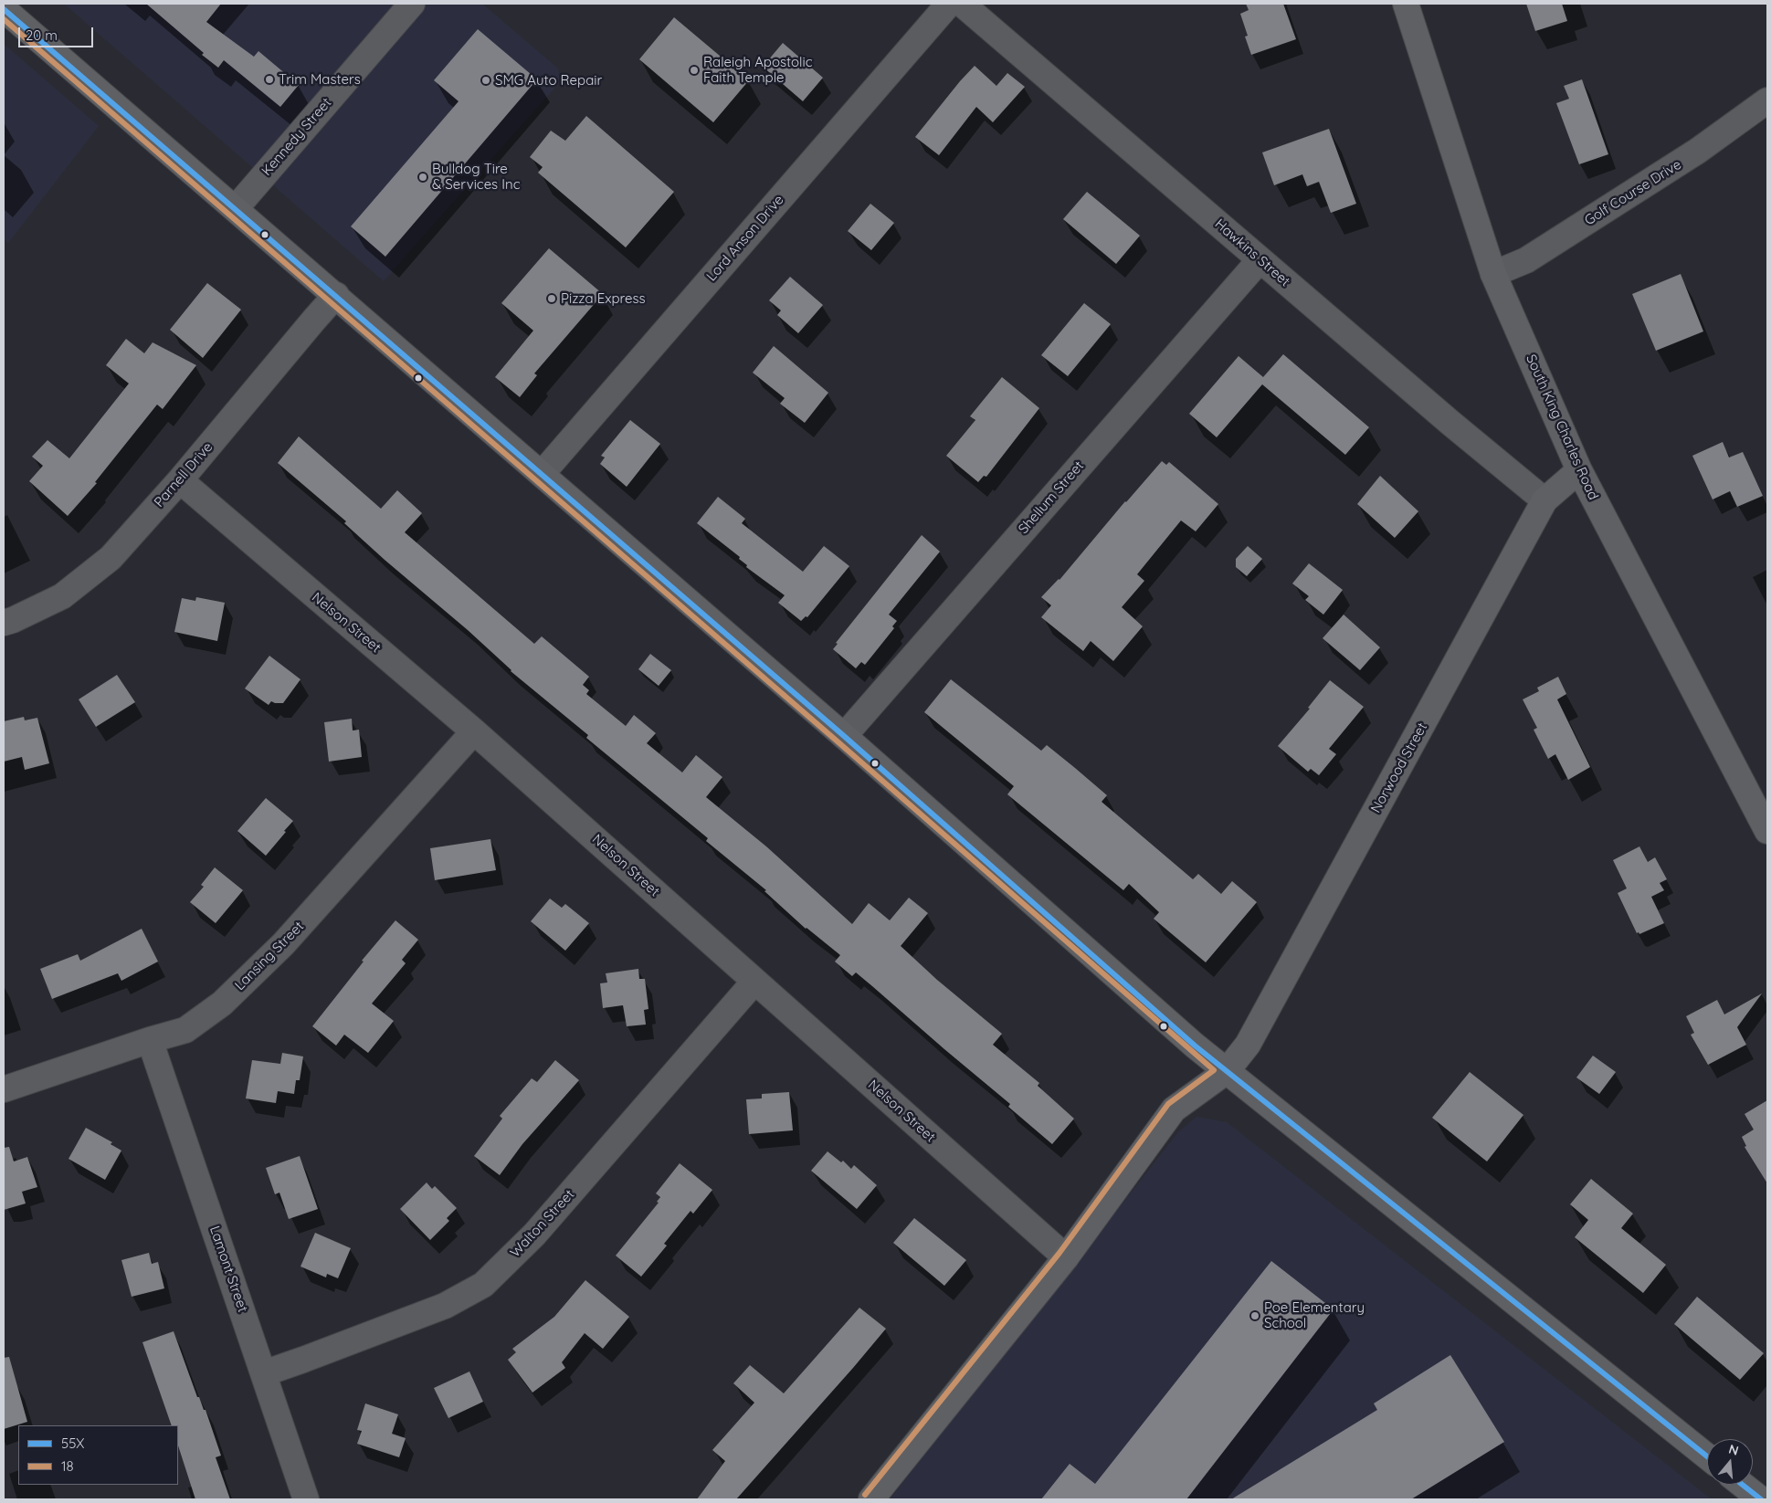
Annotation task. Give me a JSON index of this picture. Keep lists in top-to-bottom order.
{
  "streets": {
    "main road": ["South King Charles Road", "Norwood Street"],
    "street": [
      "Kennedy Street",
      "Golf Course Drive",
      "Lord Anson Drive",
      "Hawkins Street",
      "Parnell Drive",
      "Shellum Street",
      "Nelson Street",
      "Lansing Street",
      "Walton Street",
      "Lamont Street"
    ]
  },
  "crossings": [
    ["Golf Course Drive", "South King Charles Road"],
    ["Hawkins Street", "Shellum Street"],
    ["Hawkins Street", "Norwood Street"],
    ["South King Charles Road", "Norwood Street"],
    ["Parnell Drive", "Nelson Street"],
    ["Nelson Street", "Norwood Street"],
    ["Nelson Street", "Lansing Street"],
    ["Nelson Street", "Walton Street"],
    ["Lansing Street", "Lamont Street"],
    ["Walton Street", "Lamont Street"]
  ],
  "places": [
    "Raleigh Apostolic Faith Temple",
    "Trim Masters",
    "SMG Auto Repair",
    "Bulldog Tire & Services Inc",
    "Pizza Express",
    "Poe Elementary School"
  ],
  "lines": ["transit line 55X", "transit line 18"],
  "legend": ["55X", "18"],
  "scale_bar": "20 m",
  "north": "top"
}
